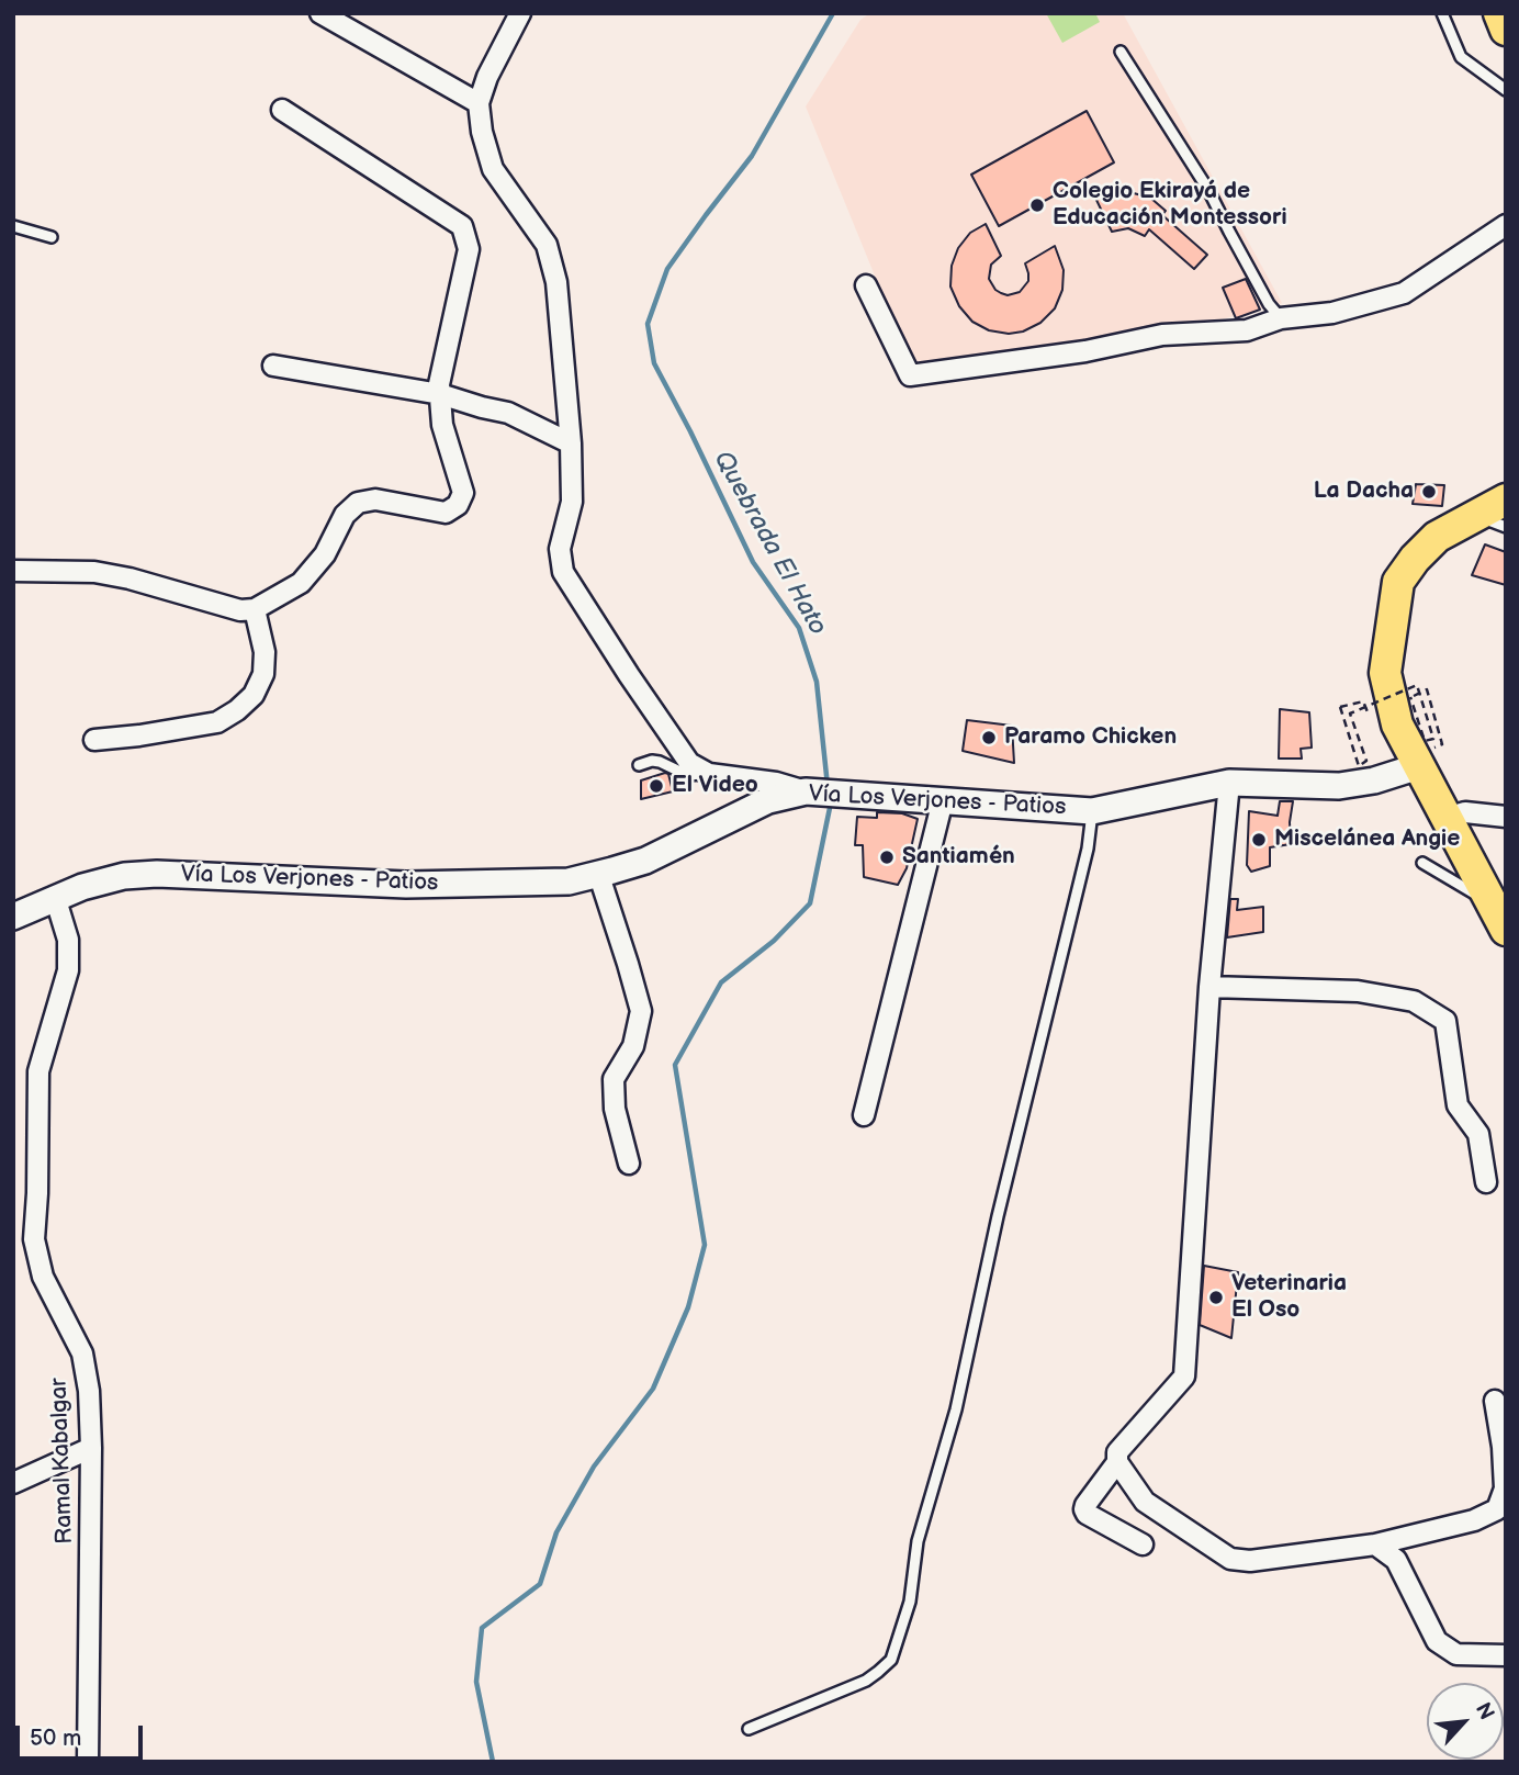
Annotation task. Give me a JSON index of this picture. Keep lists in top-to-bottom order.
{
  "streets": {
    "street": ["Vía Los Verjones - Patios", "Ramal Kabalgar"]
  },
  "crossings": [
    ["Vía Los Verjones - Patios", "Ramal Kabalgar"]
  ],
  "water": ["Quebrada El Hato"],
  "places": [
    "Colegio Ekirayá de Educación Montessori",
    "La Dacha",
    "Paramo Chicken",
    "El Video",
    "Miscelánea Angie",
    "Santiamén",
    "Veterinaria El Oso"
  ],
  "scale_bar": "50 m",
  "north": "top right"
}
